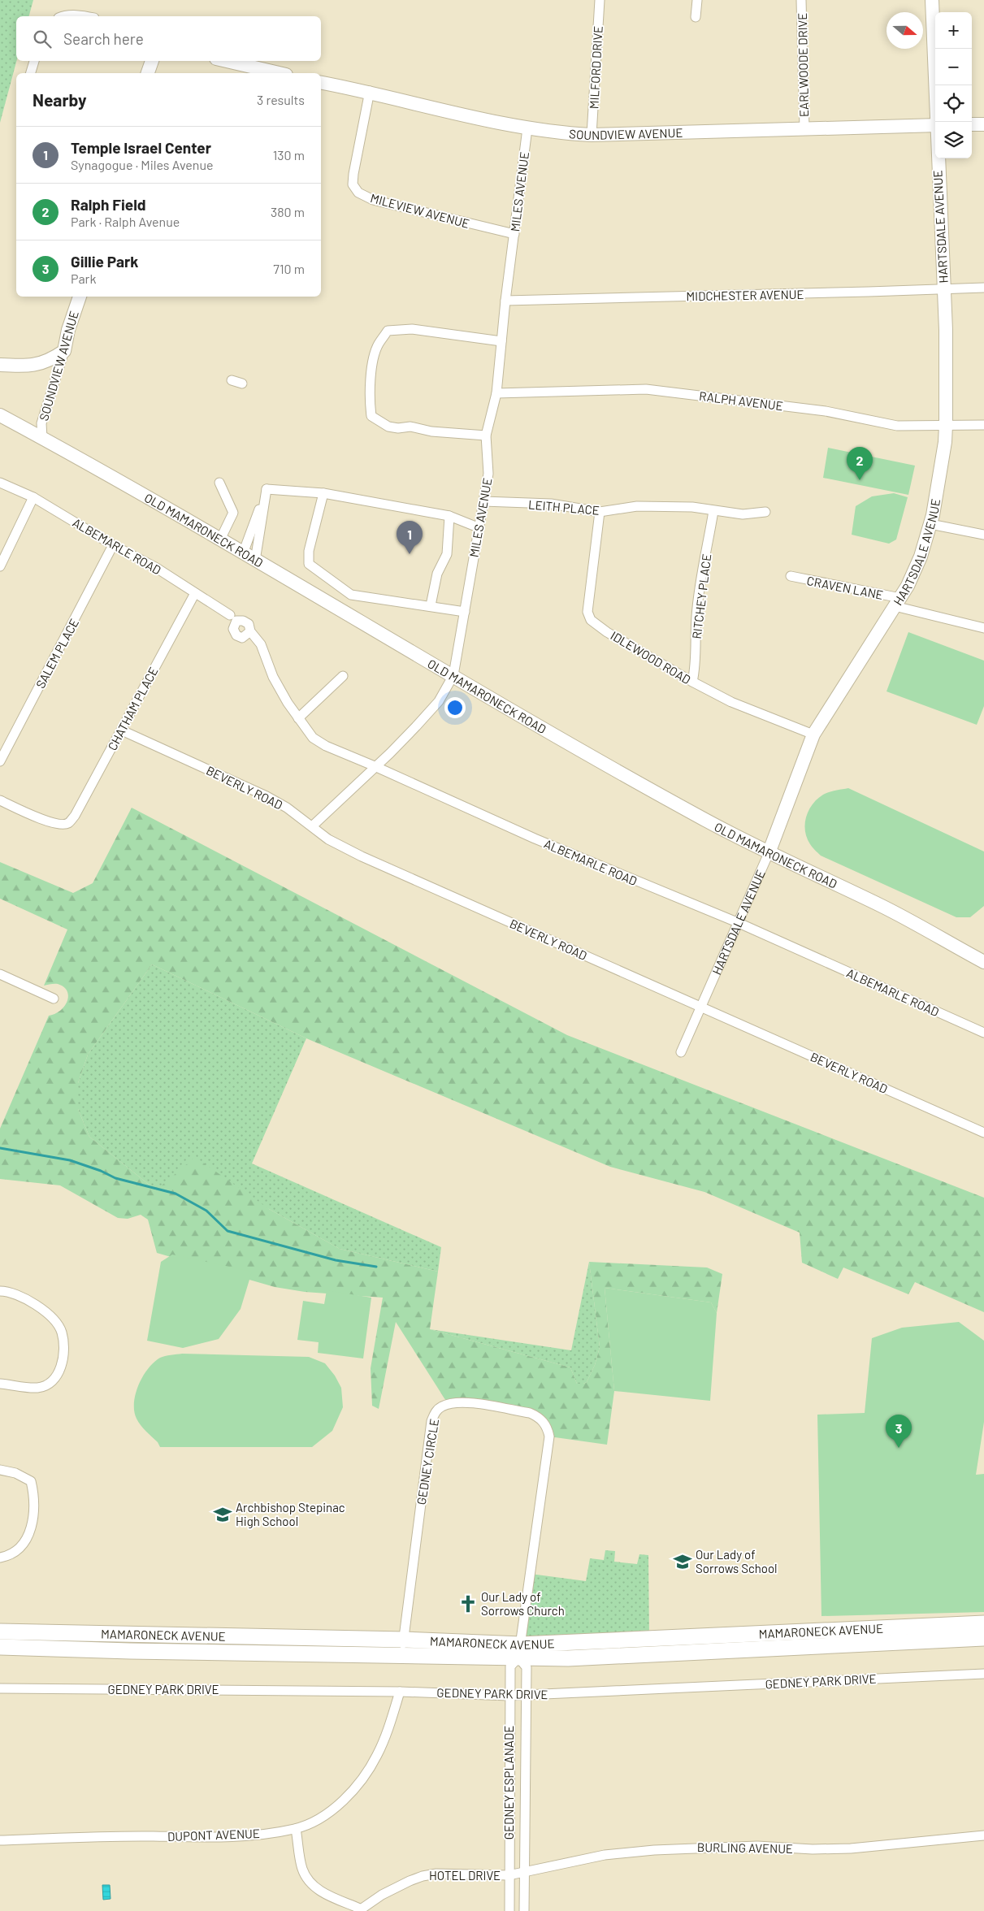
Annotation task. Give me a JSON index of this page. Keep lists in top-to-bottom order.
{
  "streets": {
    "main road": ["MAMARONECK AVENUE"],
    "street": [
      "EARLWOODE DRIVE",
      "MILFORD DRIVE",
      "SOUNDVIEW AVENUE",
      "MILES AVENUE",
      "MILEVIEW AVENUE",
      "HARTSDALE AVENUE",
      "MIDCHESTER AVENUE",
      "RALPH AVENUE",
      "LEITH PLACE",
      "OLD MAMARONECK ROAD",
      "ALBEMARLE ROAD",
      "CRAVEN LANE",
      "RITCHEY PLACE",
      "SALEM PLACE",
      "IDLEWOOD ROAD",
      "CHATHAM PLACE",
      "BEVERLY ROAD",
      "GEDNEY CIRCLE",
      "GEDNEY PARK DRIVE",
      "GEDNEY ESPLANADE",
      "DUPONT AVENUE",
      "BURLING AVENUE",
      "HOTEL DRIVE"
    ]
  },
  "crossings": [
    ["EARLWOODE DRIVE", "SOUNDVIEW AVENUE"],
    ["MILFORD DRIVE", "SOUNDVIEW AVENUE"],
    ["SOUNDVIEW AVENUE", "MILES AVENUE"],
    ["SOUNDVIEW AVENUE", "MILEVIEW AVENUE"],
    ["SOUNDVIEW AVENUE", "OLD MAMARONECK ROAD"],
    ["MILES AVENUE", "MILEVIEW AVENUE"],
    ["MILES AVENUE", "MIDCHESTER AVENUE"],
    ["MILES AVENUE", "RALPH AVENUE"],
    ["MILES AVENUE", "LEITH PLACE"],
    ["MILES AVENUE", "OLD MAMARONECK ROAD"],
    ["MILES AVENUE", "ALBEMARLE ROAD"],
    ["MILES AVENUE", "BEVERLY ROAD"],
    ["HARTSDALE AVENUE", "MIDCHESTER AVENUE"],
    ["HARTSDALE AVENUE", "RALPH AVENUE"],
    ["HARTSDALE AVENUE", "OLD MAMARONECK ROAD"],
    ["HARTSDALE AVENUE", "ALBEMARLE ROAD"],
    ["HARTSDALE AVENUE", "CRAVEN LANE"],
    ["HARTSDALE AVENUE", "IDLEWOOD ROAD"],
    ["HARTSDALE AVENUE", "BEVERLY ROAD"],
    ["LEITH PLACE", "RITCHEY PLACE"],
    ["LEITH PLACE", "IDLEWOOD ROAD"],
    ["ALBEMARLE ROAD", "SALEM PLACE"],
    ["ALBEMARLE ROAD", "CHATHAM PLACE"],
    ["RITCHEY PLACE", "IDLEWOOD ROAD"],
    ["CHATHAM PLACE", "BEVERLY ROAD"],
    ["GEDNEY CIRCLE", "MAMARONECK AVENUE"],
    ["GEDNEY CIRCLE", "GEDNEY ESPLANADE"],
    ["MAMARONECK AVENUE", "GEDNEY ESPLANADE"],
    ["GEDNEY PARK DRIVE", "GEDNEY ESPLANADE"],
    ["GEDNEY PARK DRIVE", "DUPONT AVENUE"],
    ["GEDNEY ESPLANADE", "BURLING AVENUE"],
    ["GEDNEY ESPLANADE", "HOTEL DRIVE"],
    ["BURLING AVENUE", "HOTEL DRIVE"]
  ],
  "places": {
    "school or university": ["Archbishop Stepinac High School", "Our Lady of Sorrows School"],
    "church": ["Our Lady of Sorrows Church"]
  },
  "north": "right",
  "page": {
    "map_buttons": ["+", "−"],
    "search": "Search here",
    "heading": ["Nearby", "3 results"],
    "list": [
      {
        "mark": "1",
        "name": "Temple Israel Center",
        "note": "Synagogue · Miles Avenue",
        "value": "130 m"
      },
      {
        "mark": "2",
        "name": "Ralph Field",
        "note": "Park · Ralph Avenue",
        "value": "380 m"
      },
      {
        "mark": "3",
        "name": "Gillie Park",
        "note": "Park",
        "value": "710 m"
      }
    ],
    "pins": ["2", "1", "3"]
  }
}
